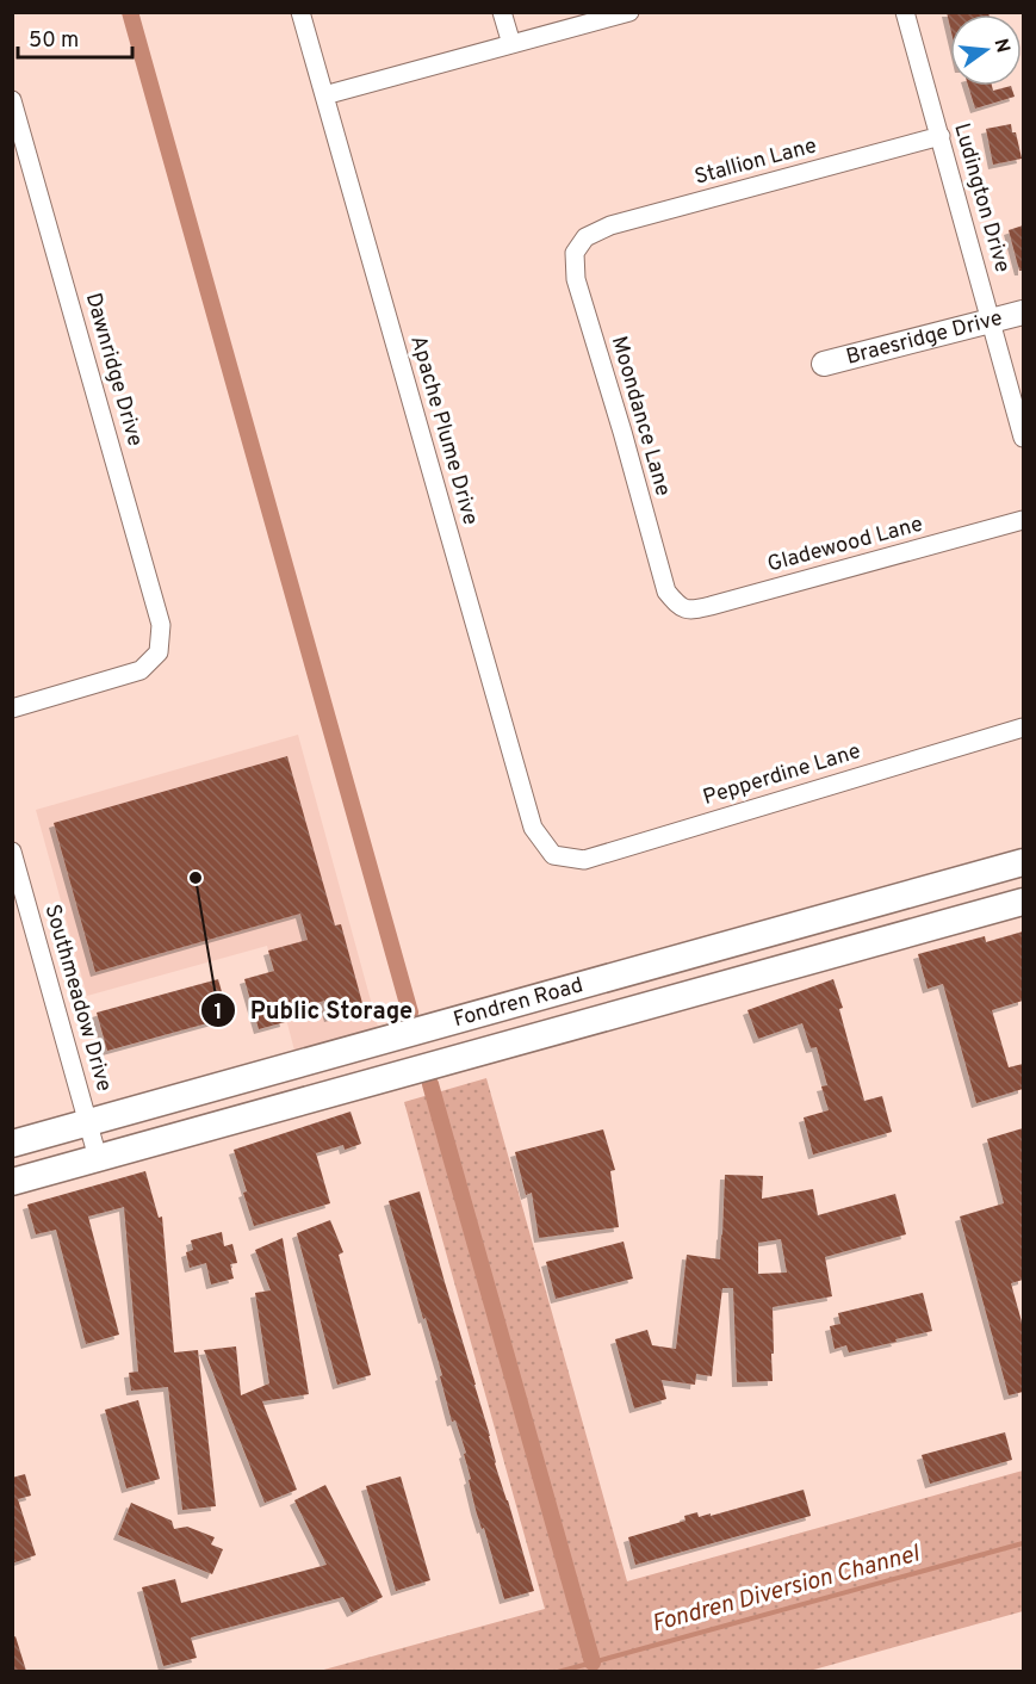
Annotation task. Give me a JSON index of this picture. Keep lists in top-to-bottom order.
{
  "streets": {
    "main road": ["Fondren Road"],
    "street": [
      "Stallion Lane",
      "Ludington Drive",
      "Braesridge Drive",
      "Dawnridge Drive",
      "Moondance Lane",
      "Apache Plume Drive",
      "Gladewood Lane",
      "Pepperdine Lane",
      "Southmeadow Drive"
    ]
  },
  "crossings": [
    ["Stallion Lane", "Ludington Drive"],
    ["Stallion Lane", "Moondance Lane"],
    ["Ludington Drive", "Braesridge Drive"],
    ["Moondance Lane", "Gladewood Lane"],
    ["Apache Plume Drive", "Pepperdine Lane"],
    ["Southmeadow Drive", "Fondren Road"]
  ],
  "water": ["Fondren Diversion Channel"],
  "places": ["Public Storage"],
  "scale_bar": "50 m",
  "north": "right"
}
